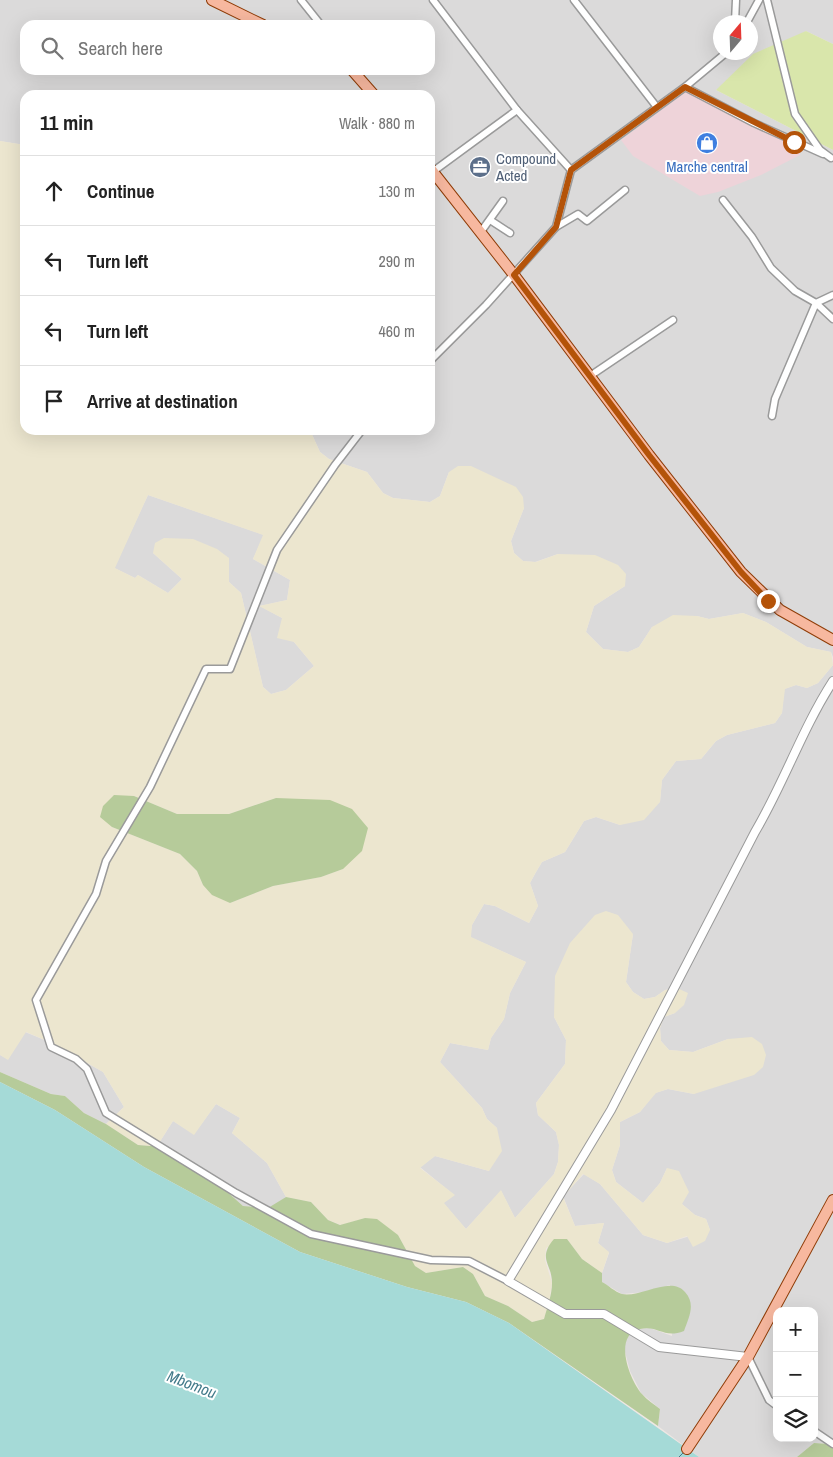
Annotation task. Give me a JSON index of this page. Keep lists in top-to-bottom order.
{
  "water": ["Mbomou"],
  "places": {
    "shop": ["Marche central"],
    "office": ["Compound Acted"]
  },
  "north": "top",
  "page": {
    "search": "Search here",
    "heading": ["11 min", "Walk · 880 m"],
    "list": [
      ["Continue", "130 m"],
      ["Turn left", "290 m"],
      ["Turn left", "460 m"],
      "Arrive at destination"
    ],
    "map_buttons": ["+", "−"]
  }
}
